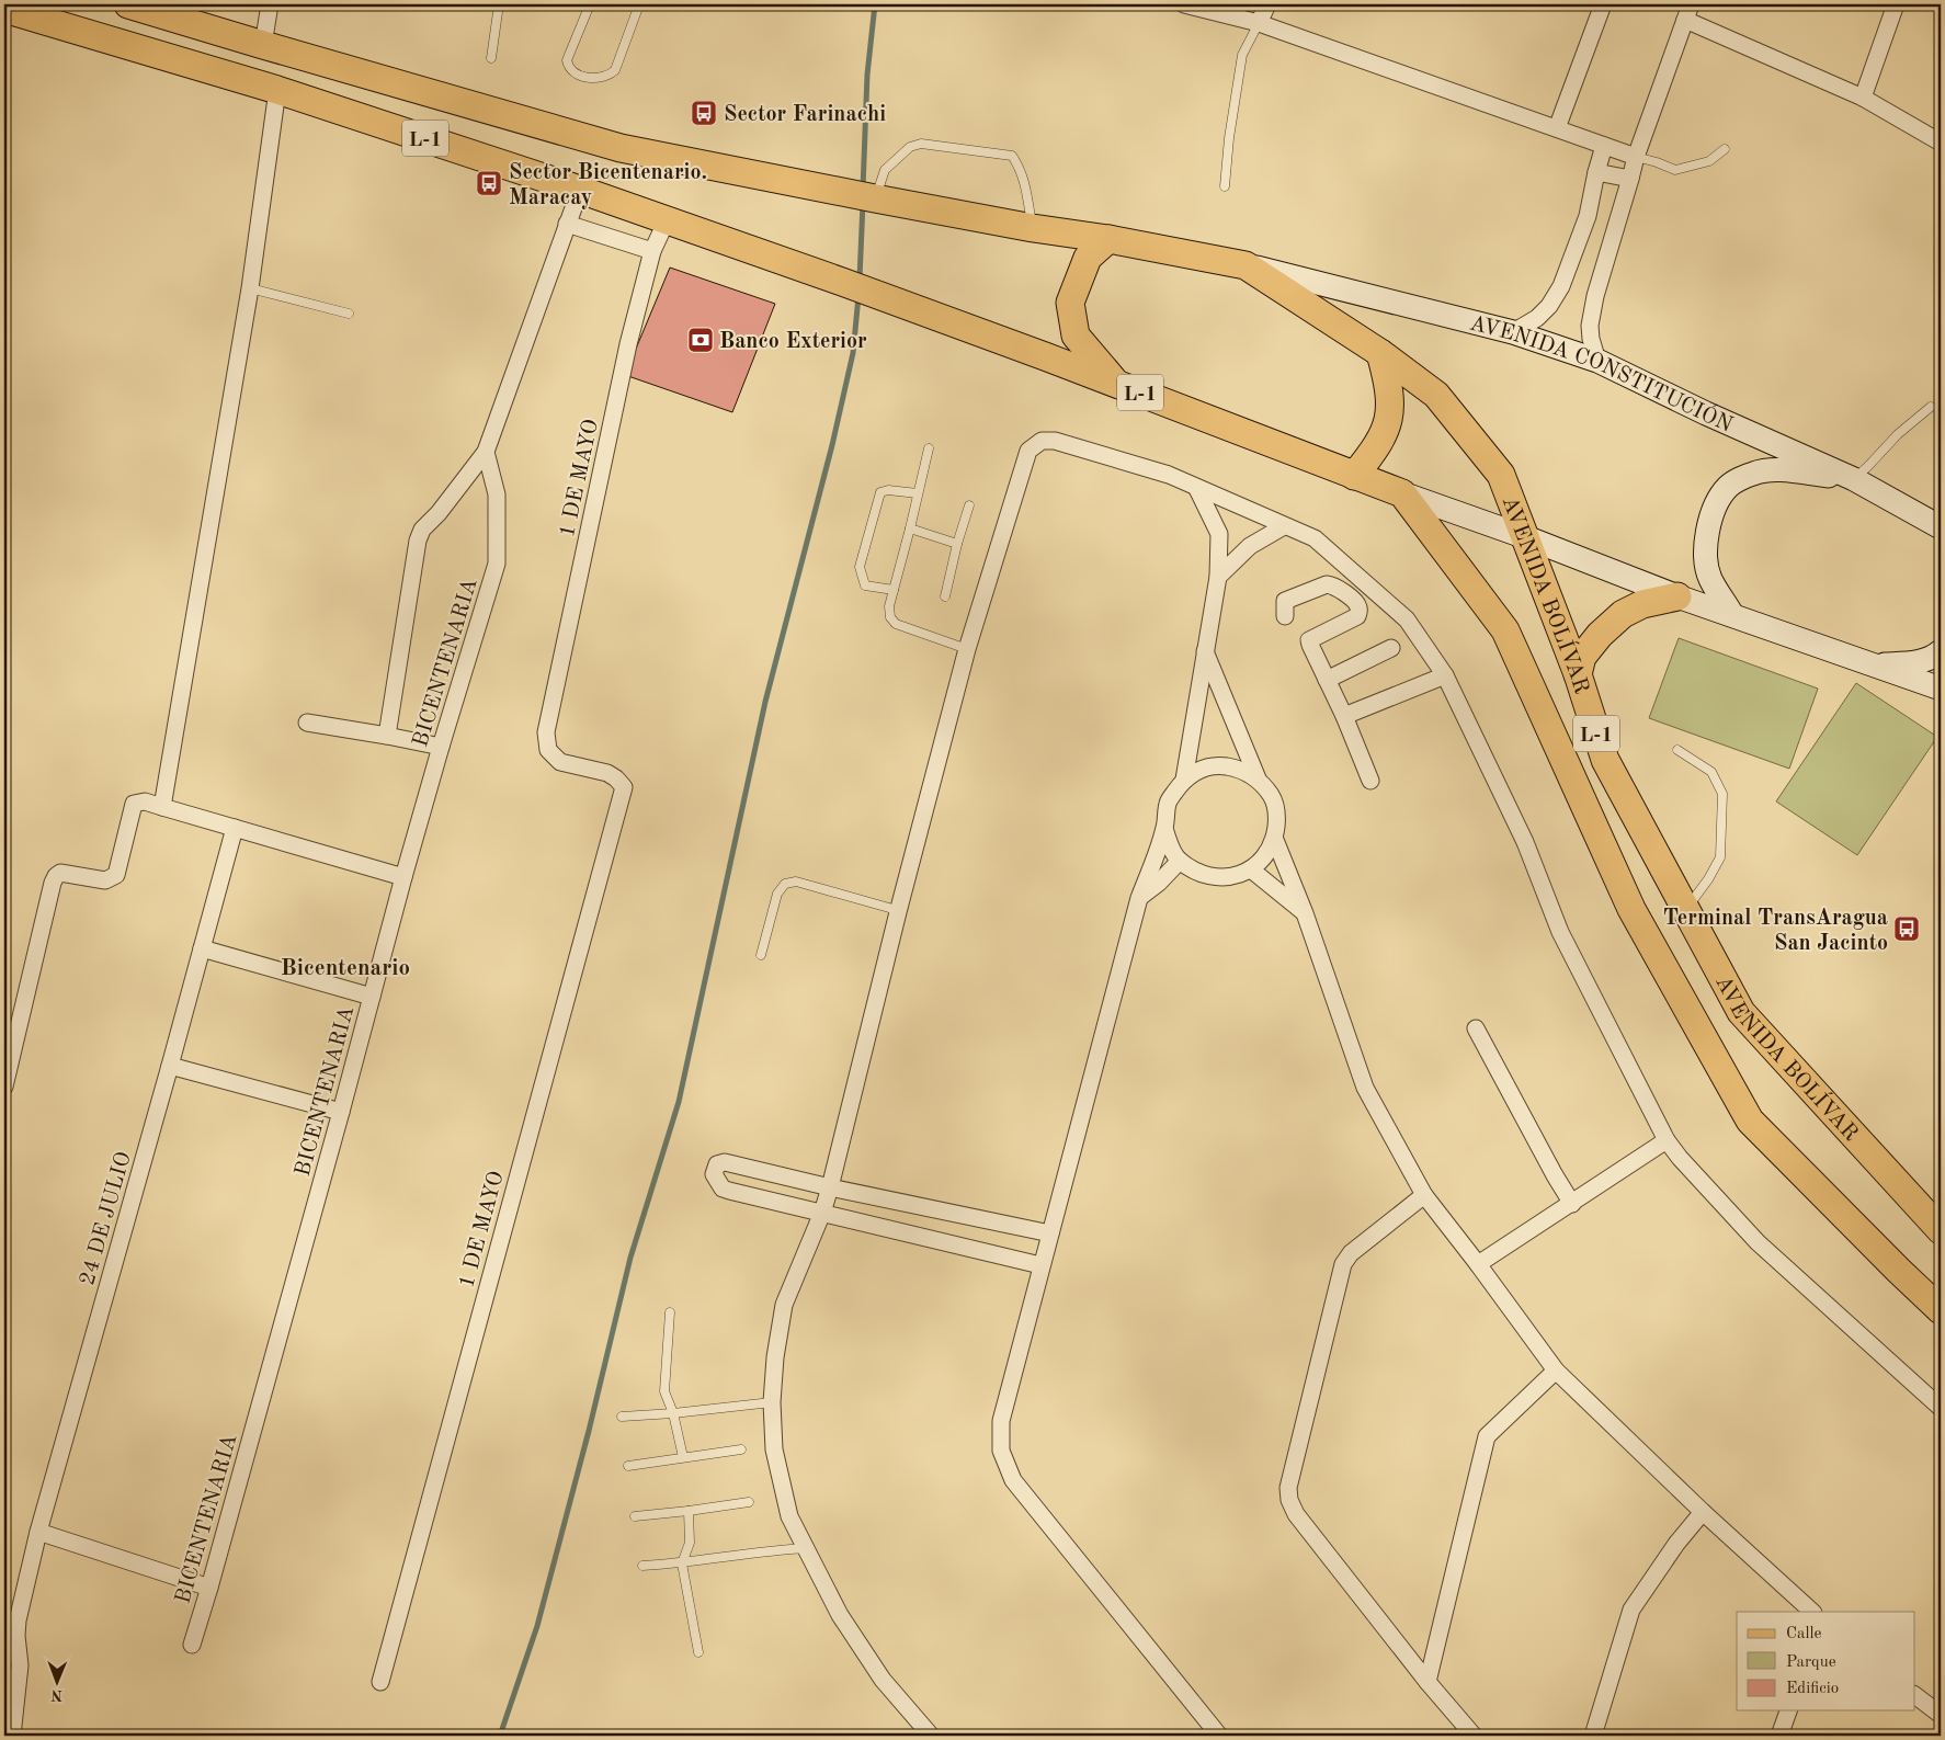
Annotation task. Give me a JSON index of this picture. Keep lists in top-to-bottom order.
{
  "streets": {
    "main road": ["L-1", "AVENIDA BOLÍVAR"],
    "street": [
      "AVENIDA CONSTITUCIÓN",
      "1 DE MAYO",
      "BICENTENARIA",
      "24 DE JULIO"
    ]
  },
  "crossings": [
    ["L-1", "AVENIDA CONSTITUCIÓN"],
    ["L-1", "1 DE MAYO"],
    ["L-1", "AVENIDA BOLÍVAR"],
    ["AVENIDA CONSTITUCIÓN", "AVENIDA BOLÍVAR"]
  ],
  "districts": ["Bicentenario"],
  "places": {
    "bus stop": ["Sector Farinachi", "Sector Bicentenario. Maracay", "Terminal TransAragua San Jacinto"],
    "bank": ["Banco Exterior"]
  },
  "legend": ["Calle", "Parque", "Edificio"],
  "north": "bottom"
}
